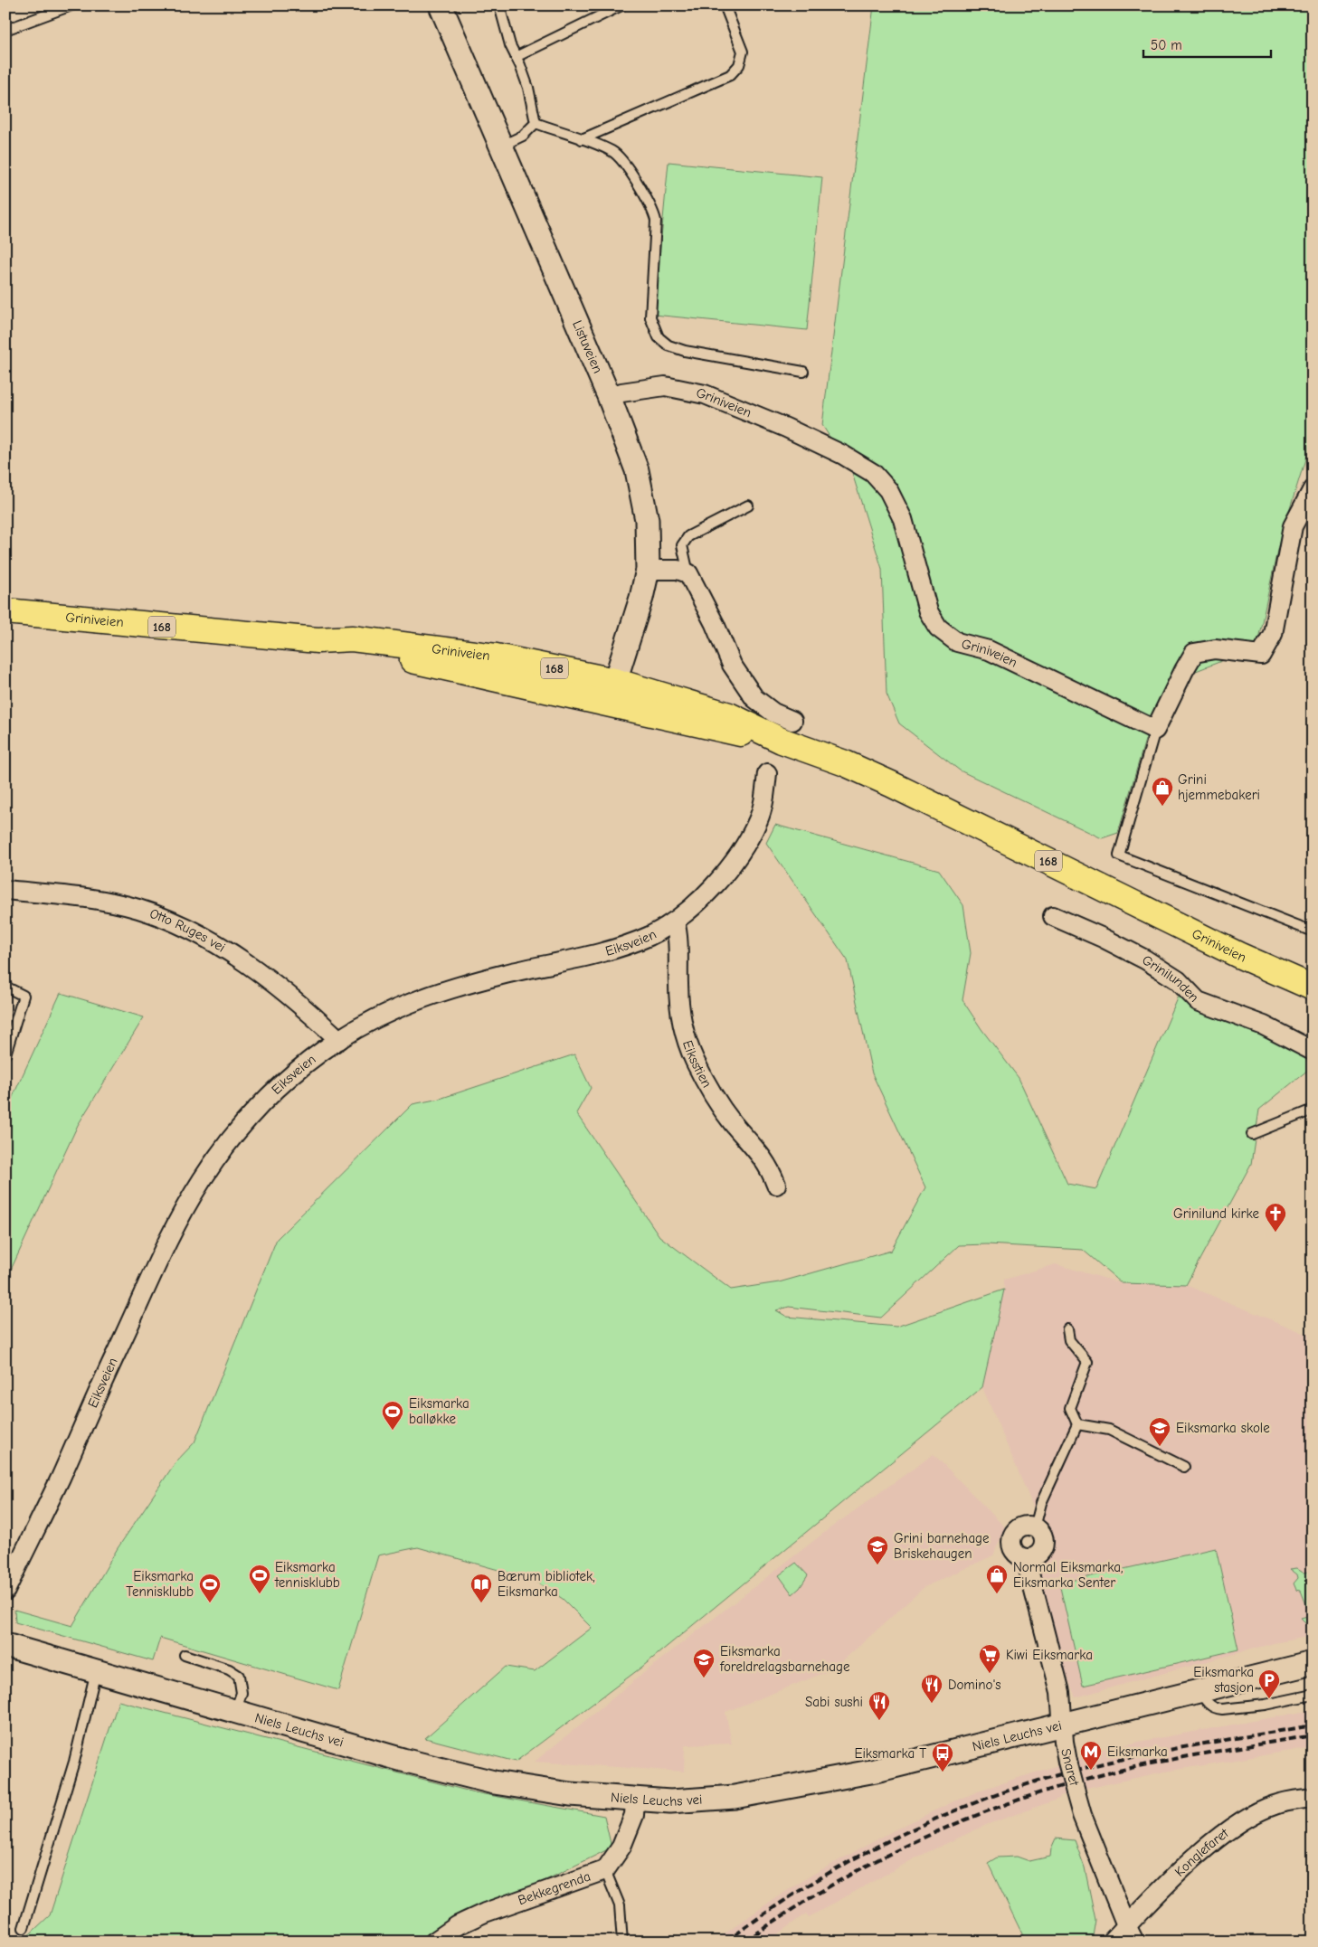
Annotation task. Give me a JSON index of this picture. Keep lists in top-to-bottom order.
{
  "streets": {
    "main road": ["Griniveien", "168"],
    "street": [
      "Listuveien",
      "Otto Ruges vei",
      "Eiksveien",
      "Grinilunden",
      "Eiksstien",
      "Niels Leuchs vei",
      "Snaret",
      "Konglefaret",
      "Bekkegrenda"
    ]
  },
  "crossings": [
    ["Listuveien", "Griniveien"],
    ["Otto Ruges vei", "Eiksveien"],
    ["Eiksveien", "Eiksstien"],
    ["Niels Leuchs vei", "Snaret"],
    ["Niels Leuchs vei", "Bekkegrenda"],
    ["Snaret", "Konglefaret"]
  ],
  "places": {
    "shop": ["Grini hjemmebakeri", "Normal Eiksmarka, Eiksmarka Senter"],
    "church": ["Grinilund kirke"],
    "sports": ["Eiksmarka balløkke", "Eiksmarka tennisklubb", "Eiksmarka Tennisklubb"],
    "school or university": ["Eiksmarka skole", "Grini barnehage Briskehaugen", "Eiksmarka foreldrelagsbarnehage"],
    "library": ["Bærum bibliotek, Eiksmarka"],
    "supermarket": ["Kiwi Eiksmarka"],
    "parking": ["Eiksmarka stasjon"],
    "restaurant": ["Domino's", "Sabi sushi"],
    "metro station": ["Eiksmarka"],
    "bus stop": ["Eiksmarka T"]
  },
  "scale_bar": "50 m"
}
